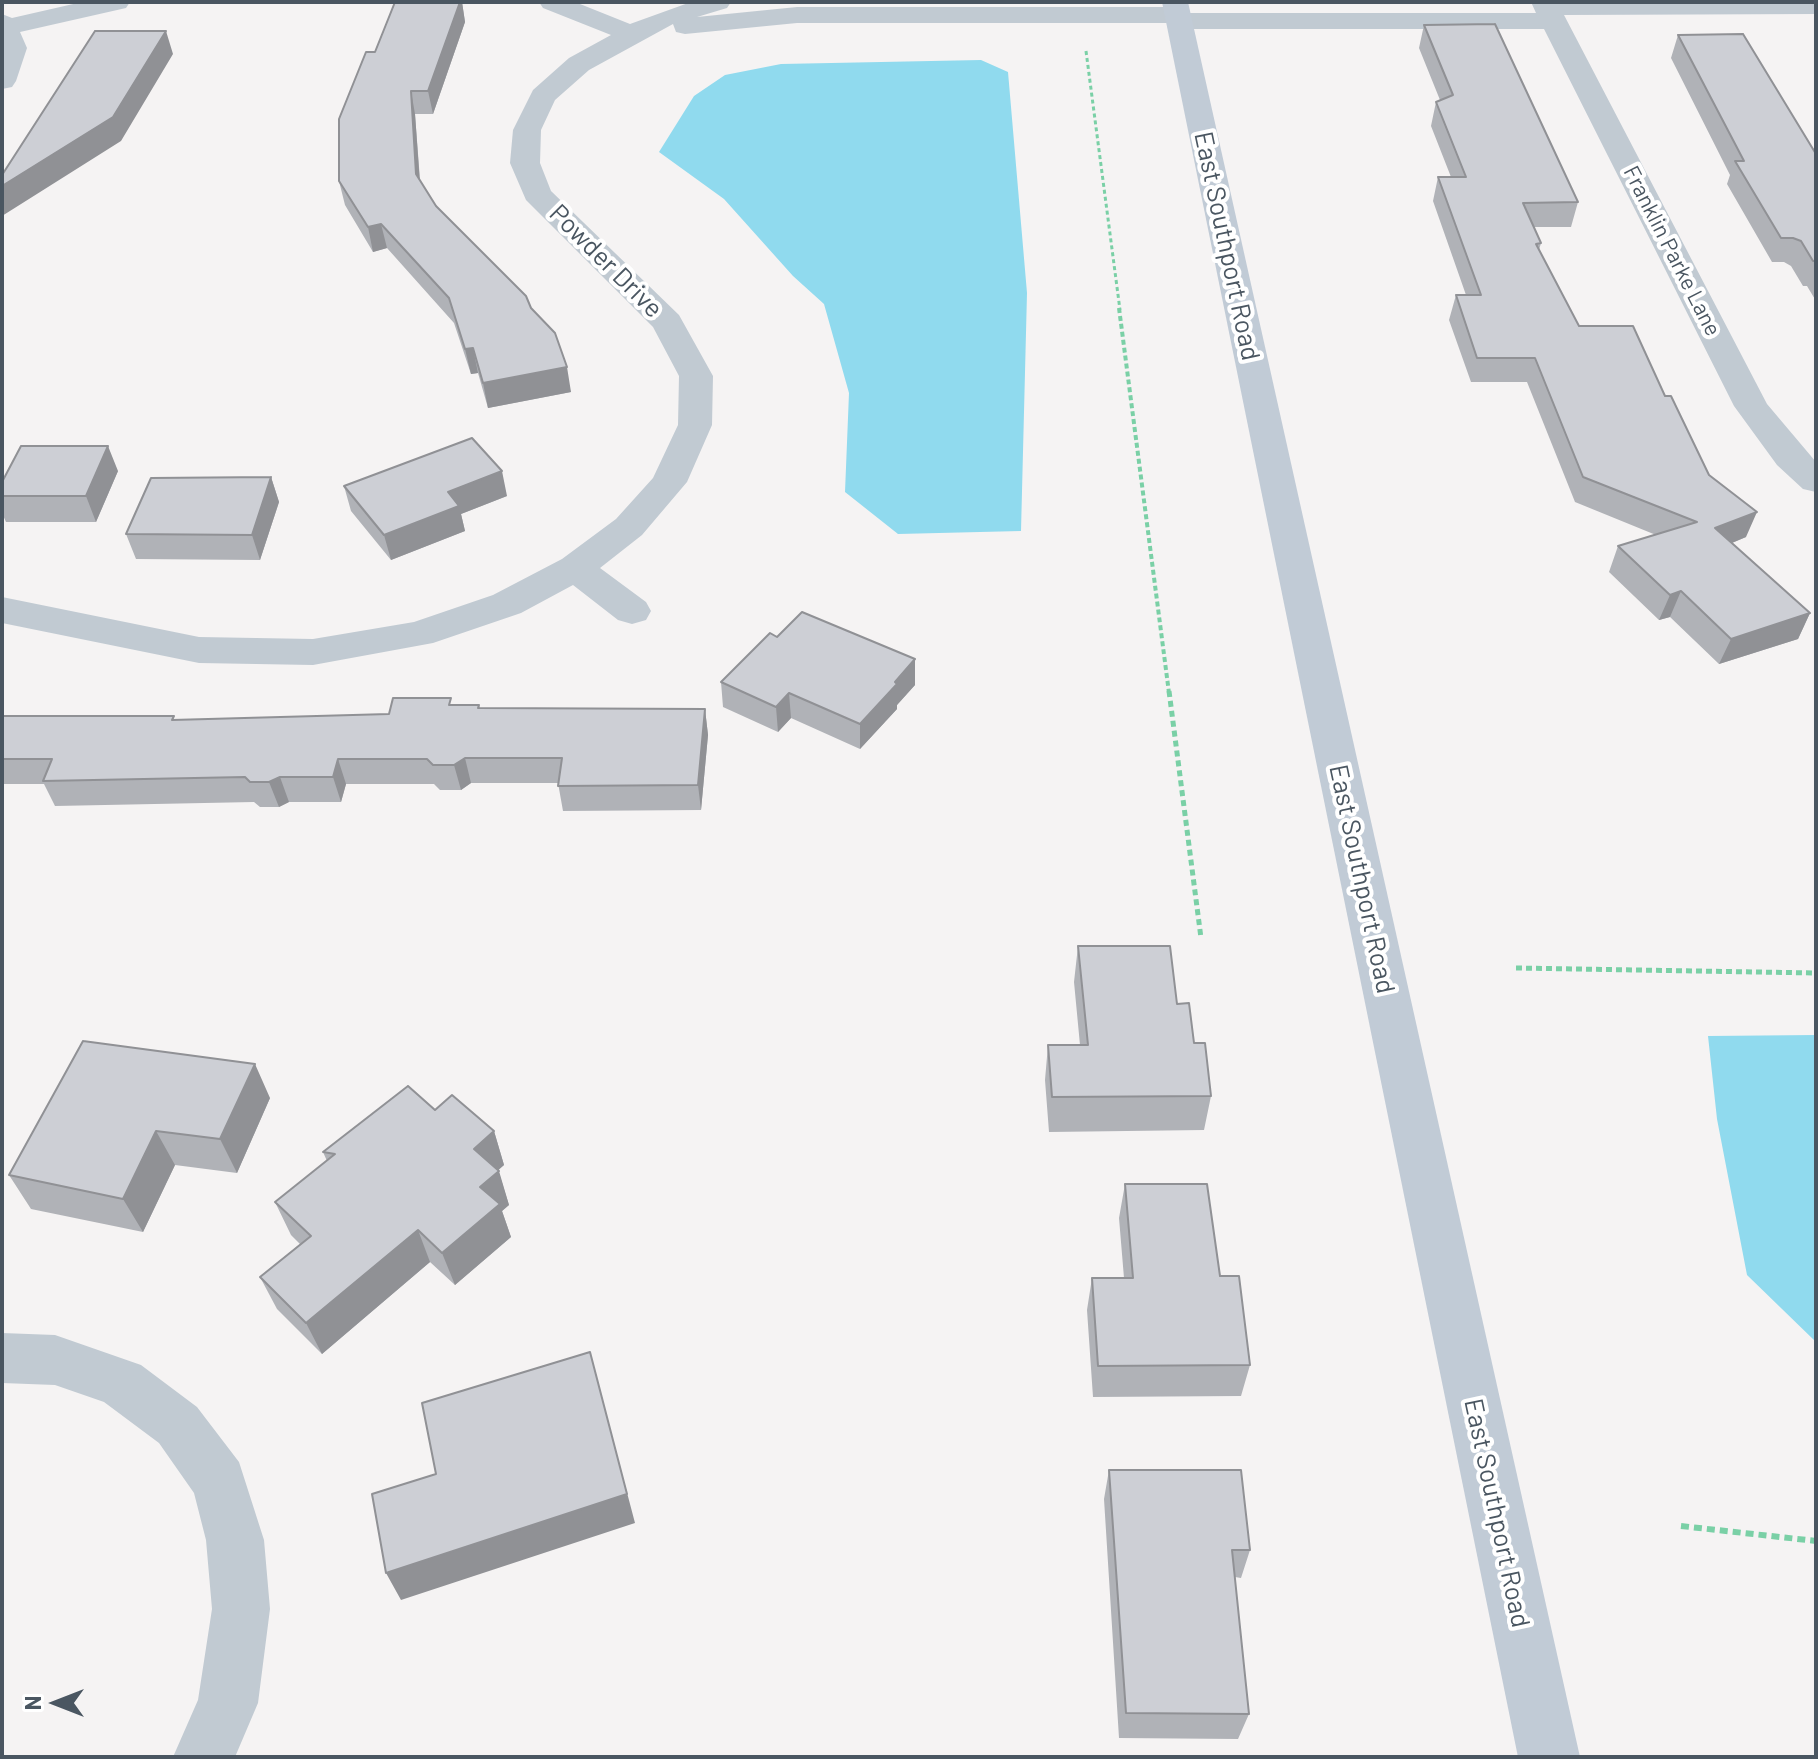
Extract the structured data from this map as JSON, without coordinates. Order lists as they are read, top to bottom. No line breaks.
{"streets":{"main road":["East Southport Road"],"street":["Franklin Parke Lane","Powder Drive"]},"crossings":[["East Southport Road","Powder Drive"],["Franklin Parke Lane","Powder Drive"]],"north":"left"}
